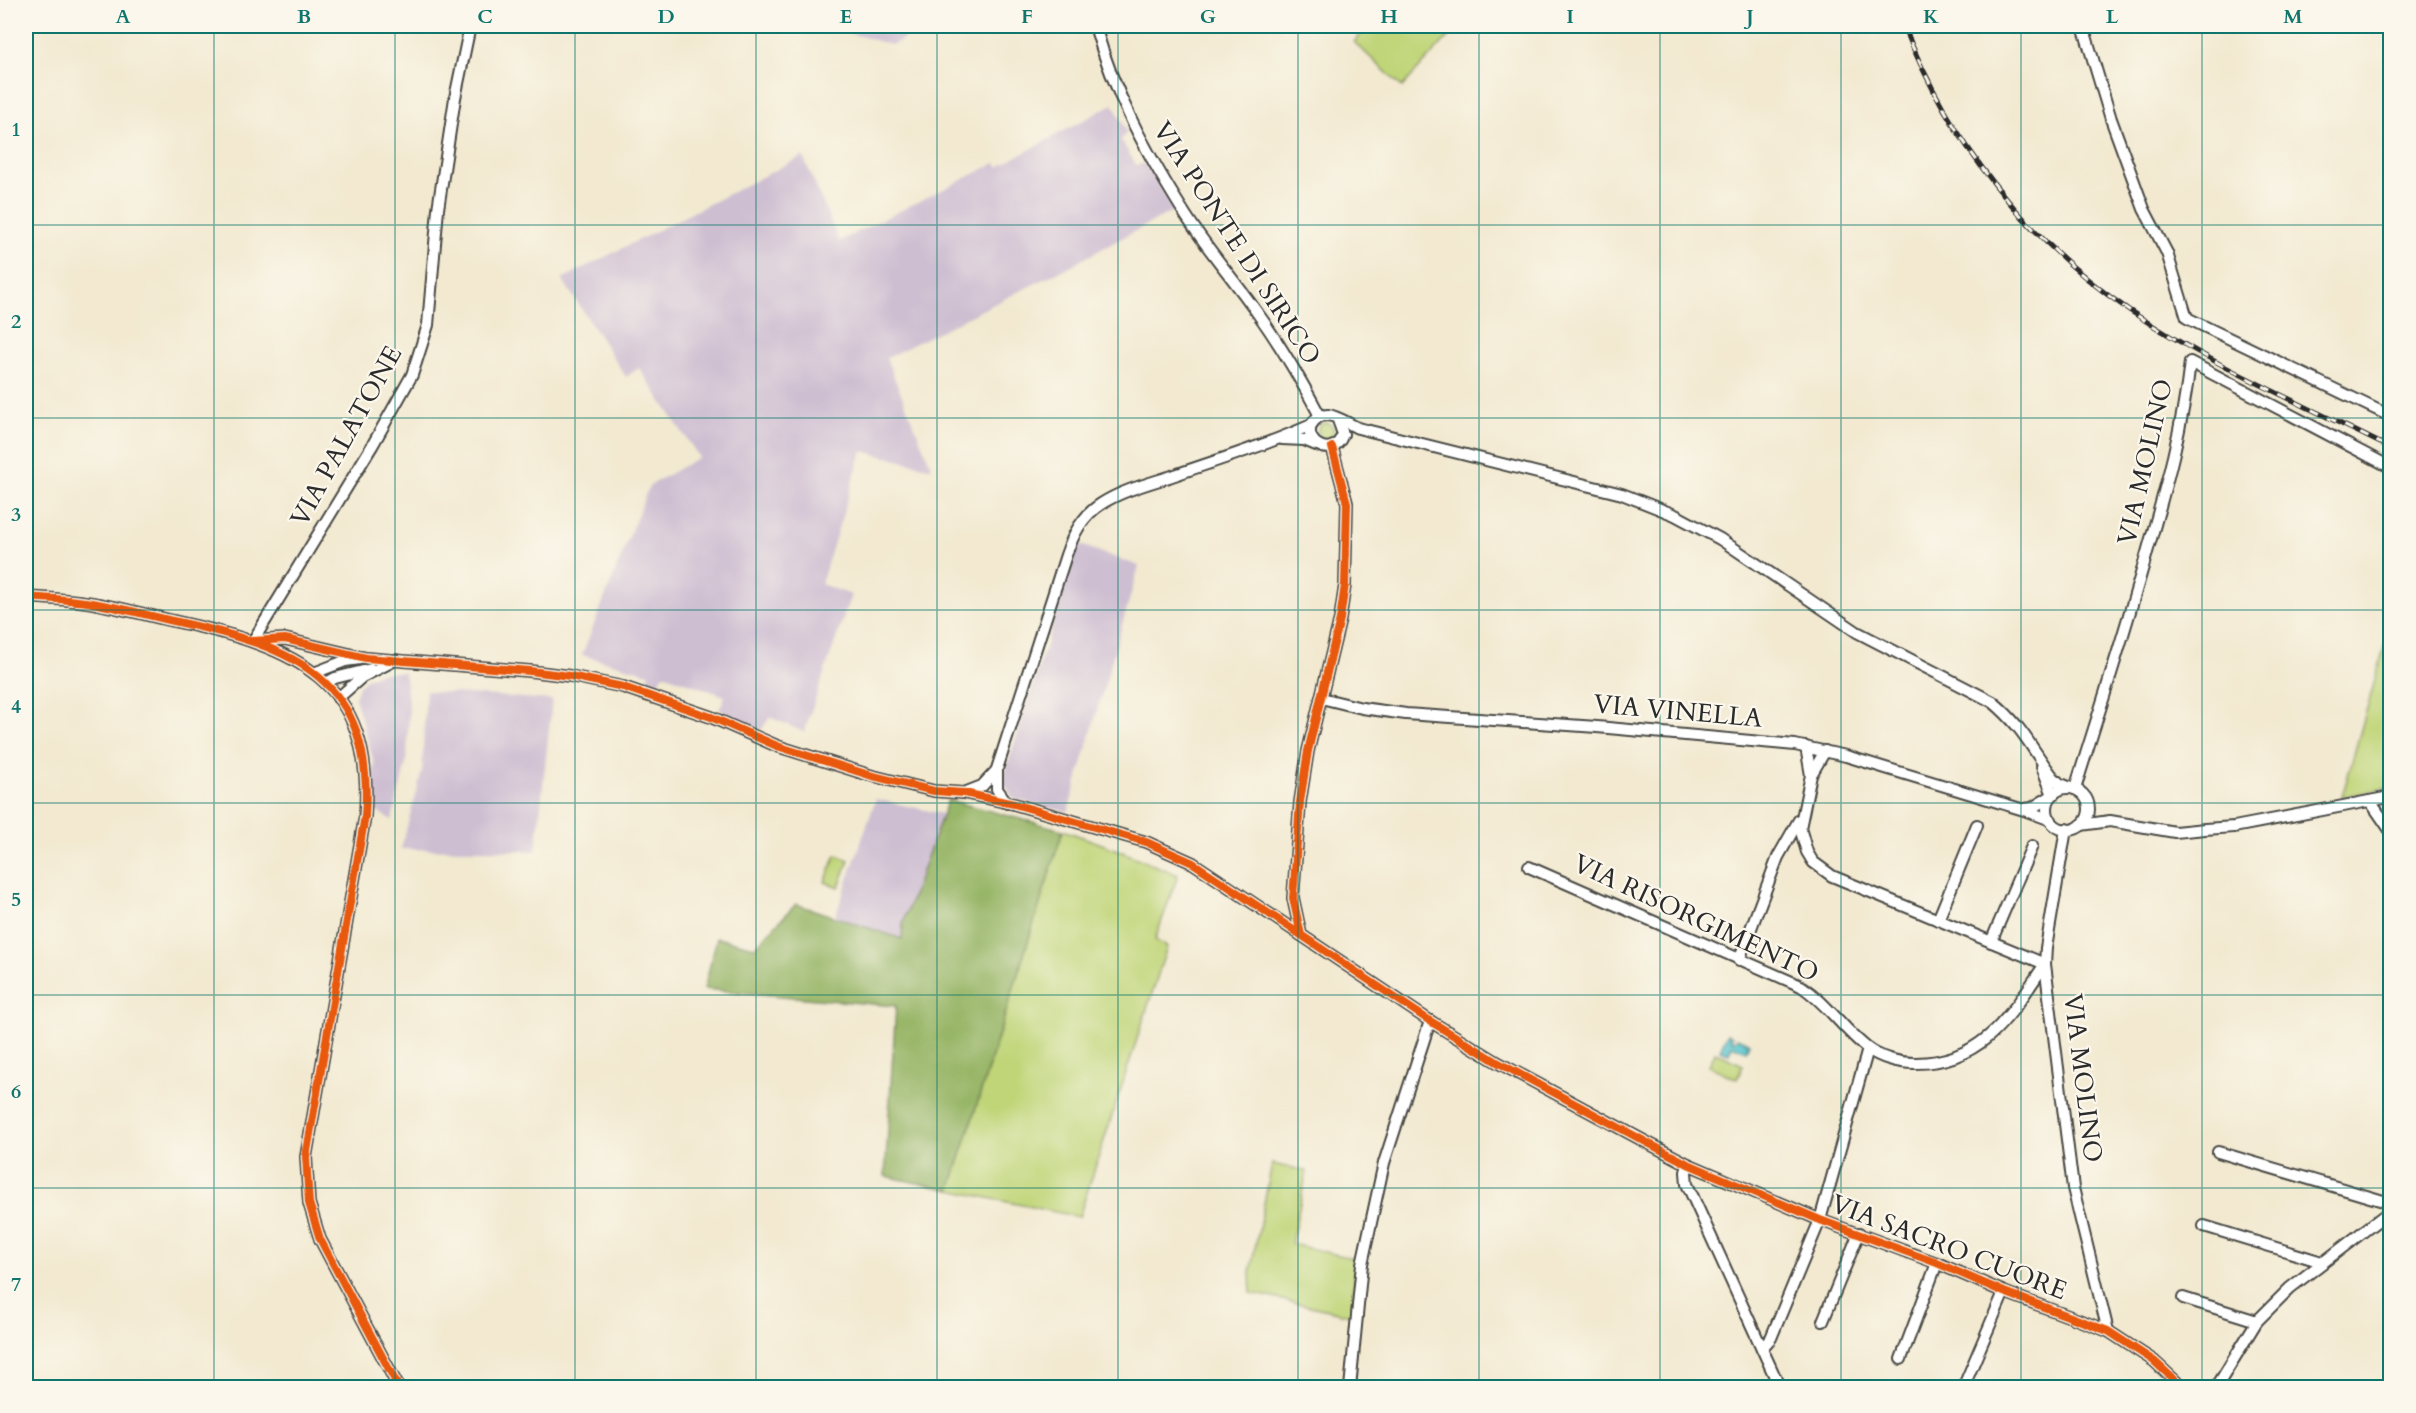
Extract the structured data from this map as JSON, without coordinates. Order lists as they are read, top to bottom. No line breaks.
{"streets":{"street":["VIA PONTE DI SIRICO","VIA PALATONE","VIA MOLINO","VIA VINELLA","VIA RISORGIMENTO","VIA SACRO CUORE"]},"crossings":[["VIA MOLINO","VIA VINELLA"],["VIA MOLINO","VIA RISORGIMENTO"],["VIA MOLINO","VIA SACRO CUORE"]],"grid":{"columns":["A","B","C","D","E","F","G","H","I","J","K","L","M"],"rows":["1","2","3","4","5","6","7"]}}
